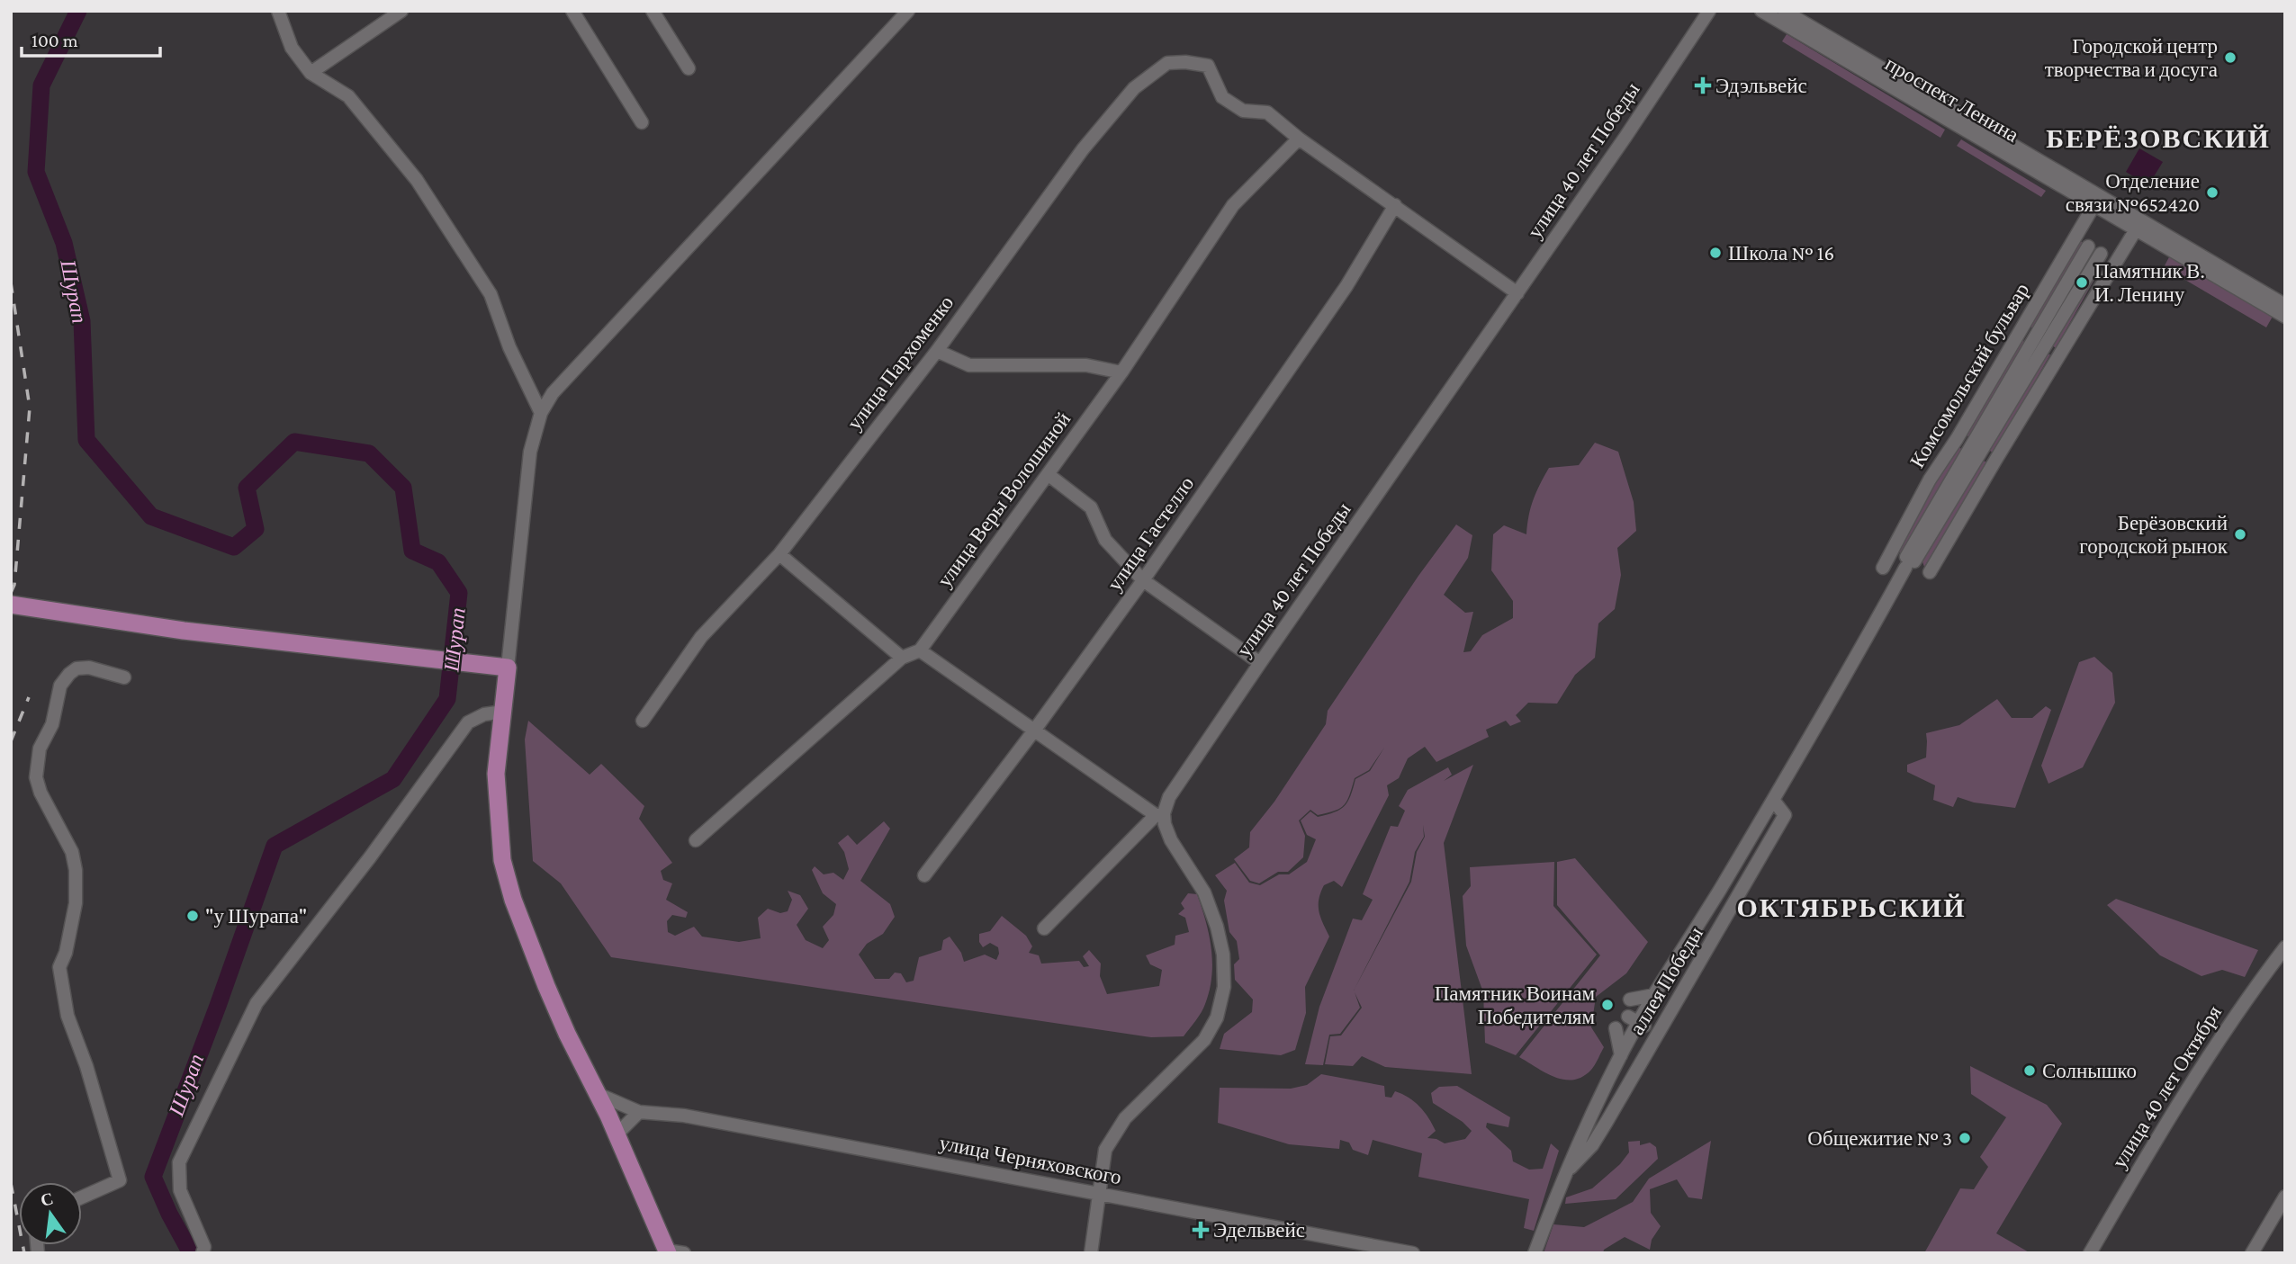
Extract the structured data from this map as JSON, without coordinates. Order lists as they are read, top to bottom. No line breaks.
{"streets":{"street":["проспект Ленина","улица 40 лет Победы","улица Пархоменко","Комсомольский бульвар","улица Веры Волошиной","улица Гастелло","аллея Победы","улица 40 лет Октября","улица Черняховского"]},"crossings":[["проспект Ленина","Комсомольский бульвар"],["улица Пархоменко","улица Веры Волошиной"]],"districts":["БЕРЁЗОВСКИЙ","ОКТЯБРЬСКИЙ"],"water":["Шурап"],"places":{"other":["Городской центр творчества и досуга","Отделение связи №652420","Школа № 16","Памятник В. И. Ленину","Берёзовский городской рынок","\"у Шурапа\"","Памятник Воинам Победителям","Солнышко","Общежитие № 3"],"health":["Эдэльвейс","Эдельвейс"]},"scale_bar":"100 m","north":"top"}
